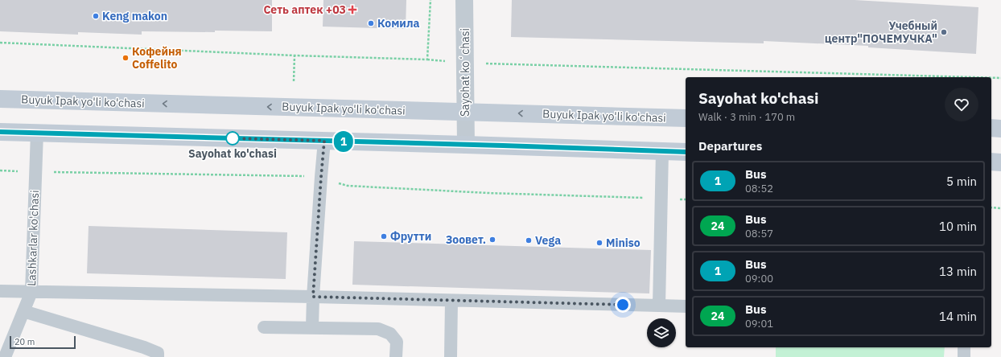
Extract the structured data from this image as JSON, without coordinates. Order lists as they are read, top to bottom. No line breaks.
{"streets":{"main road":["Buyuk Ipak yo'li ko'chasi"],"street":["Sayohat koʻchasi"],"lane":["Lashkarlar ko'chasi"]},"crossings":[["Sayohat koʻchasi","Buyuk Ipak yo'li ko'chasi"]],"places":{"health":["Сеть аптек +03"],"other":["Keng makon","Комила","Учебный центр\"ПОЧЕМУЧКА\"","Кофейня Coffelito","Sayohat ko'chasi","Фрутти","Зоовет.","Vega","Miniso"]},"lines":["bus line 1"],"scale_bar":"20 m","page":{"on_map":"1","heading":[["Sayohat ko'chasi","Walk · 3 min · 170 m"],"Departures"],"list":[{"mark":"1","name":"Bus","note":"08:52","value":"5 min"},{"mark":"24","name":"Bus","note":"08:57","value":"10 min"},{"mark":"1","name":"Bus","note":"09:00","value":"13 min"},{"mark":"24","name":"Bus","note":"09:01","value":"14 min"}],"scale":"20 m"}}
